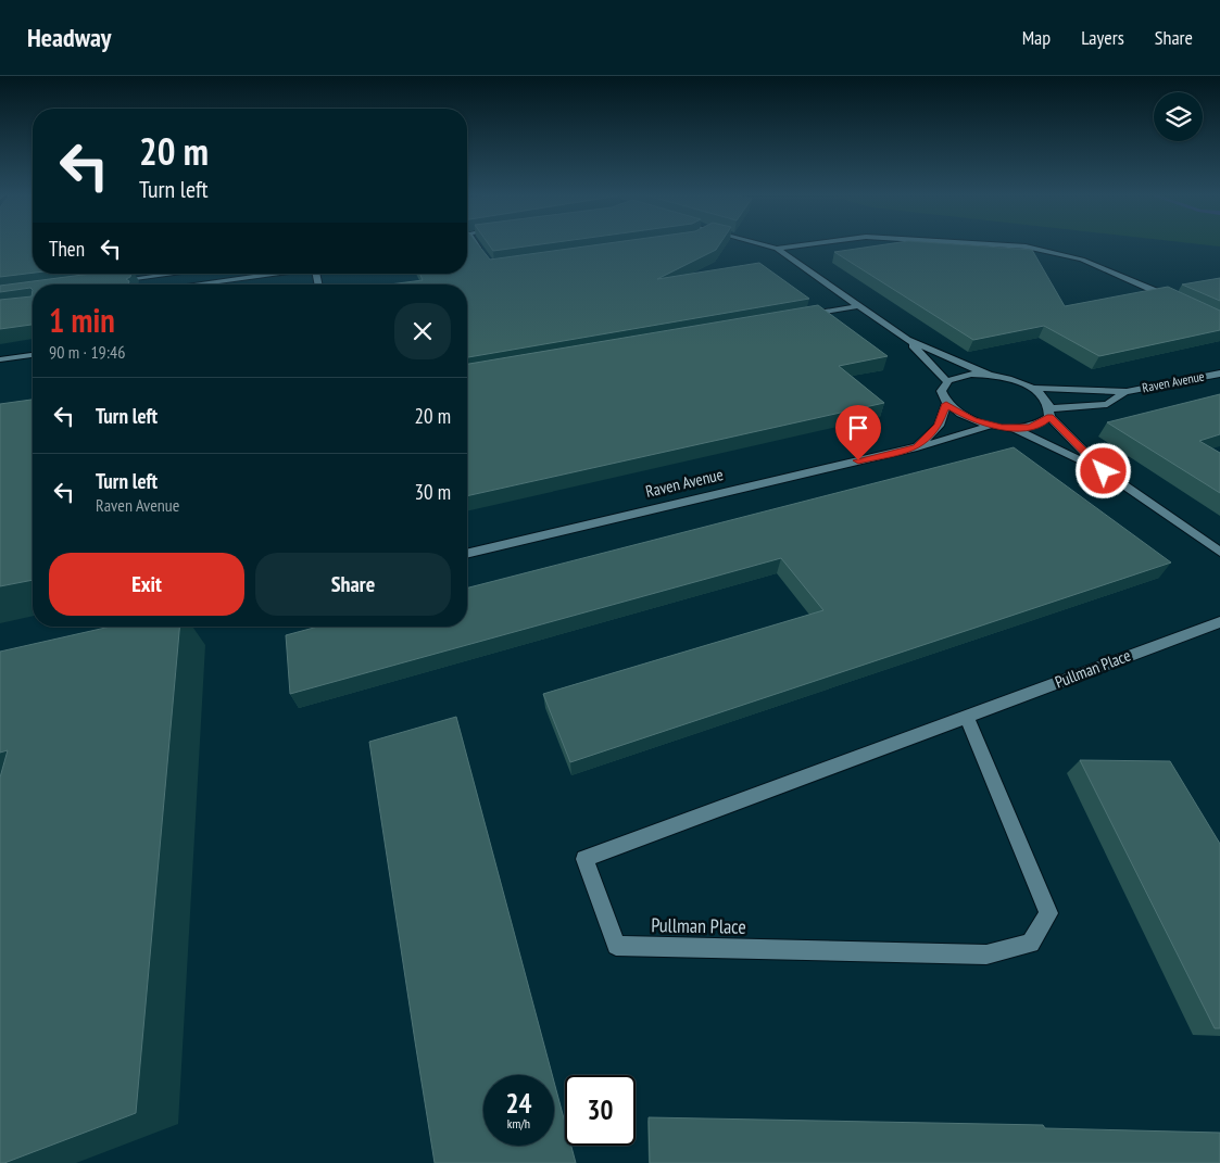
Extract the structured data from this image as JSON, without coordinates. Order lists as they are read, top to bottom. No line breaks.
{"streets":{"street":["Raven Avenue","Pullman Place"]},"page":{"header":"Headway","nav":["Map","Layers","Share"],"turn":["20 m","Turn left"],"then":"Then","heading":["1 min","90 m · 19:46"],"list":[{"name":"Turn left","value":"20 m"},{"name":"Turn left","note":"Raven Avenue","value":"30 m"}],"buttons":["Exit","Share"],"speed":"24 km/h","limit":"30"}}
